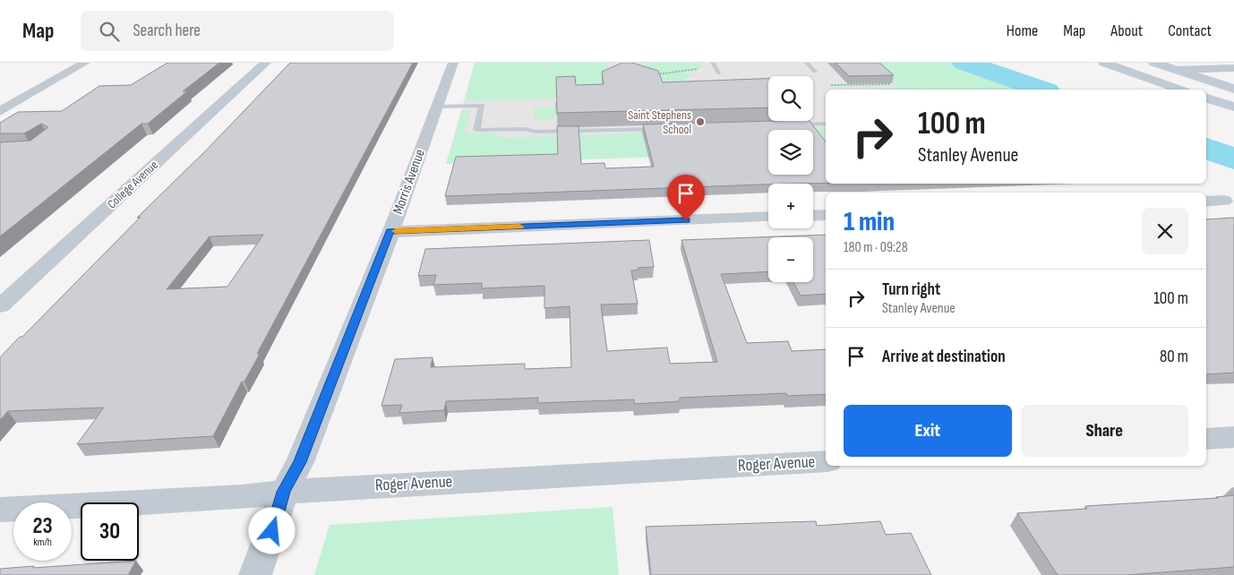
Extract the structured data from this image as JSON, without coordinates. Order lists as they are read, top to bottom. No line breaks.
{"streets":{"street":["Morris Avenue","College Avenue","Roger Avenue"]},"crossings":[["Morris Avenue","Roger Avenue"]],"places":["Saint Stephens School"],"page":{"header":"Map","search":"Search here","nav":["Home","Map","About","Contact"],"map_buttons":["+","−"],"turn":["100 m","Stanley Avenue"],"heading":["1 min","180 m · 09:28"],"list":[{"name":"Turn right","note":"Stanley Avenue","value":"100 m"},{"name":"Arrive at destination","value":"80 m"}],"buttons":["Exit","Share"],"speed":"23 km/h","limit":"30"}}
